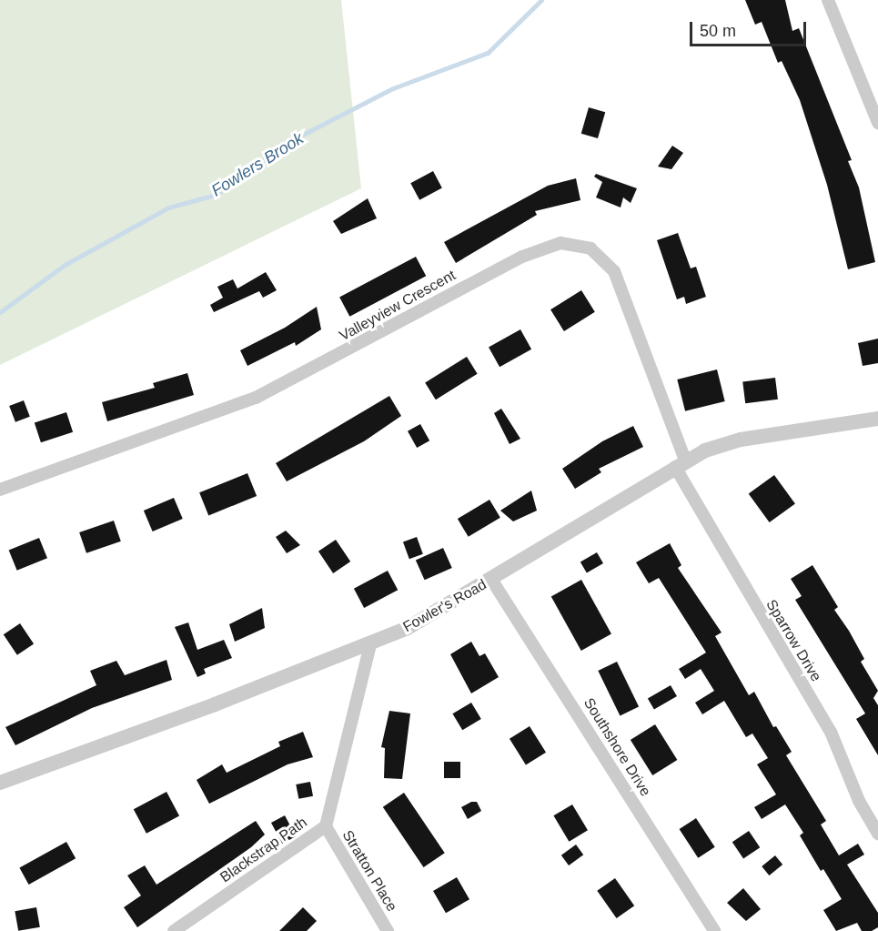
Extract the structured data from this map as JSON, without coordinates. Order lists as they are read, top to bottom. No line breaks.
{"streets":{"street":["Valleyview Crescent","Fowler's Road","Sparrow Drive","Southshore Drive","Blackstrap Path","Stratton Place"]},"crossings":[["Valleyview Crescent","Fowler's Road"],["Valleyview Crescent","Sparrow Drive"],["Fowler's Road","Sparrow Drive"],["Fowler's Road","Southshore Drive"],["Fowler's Road","Blackstrap Path"],["Blackstrap Path","Stratton Place"]],"water":["Fowlers Brook"],"scale_bar":"50 m"}
